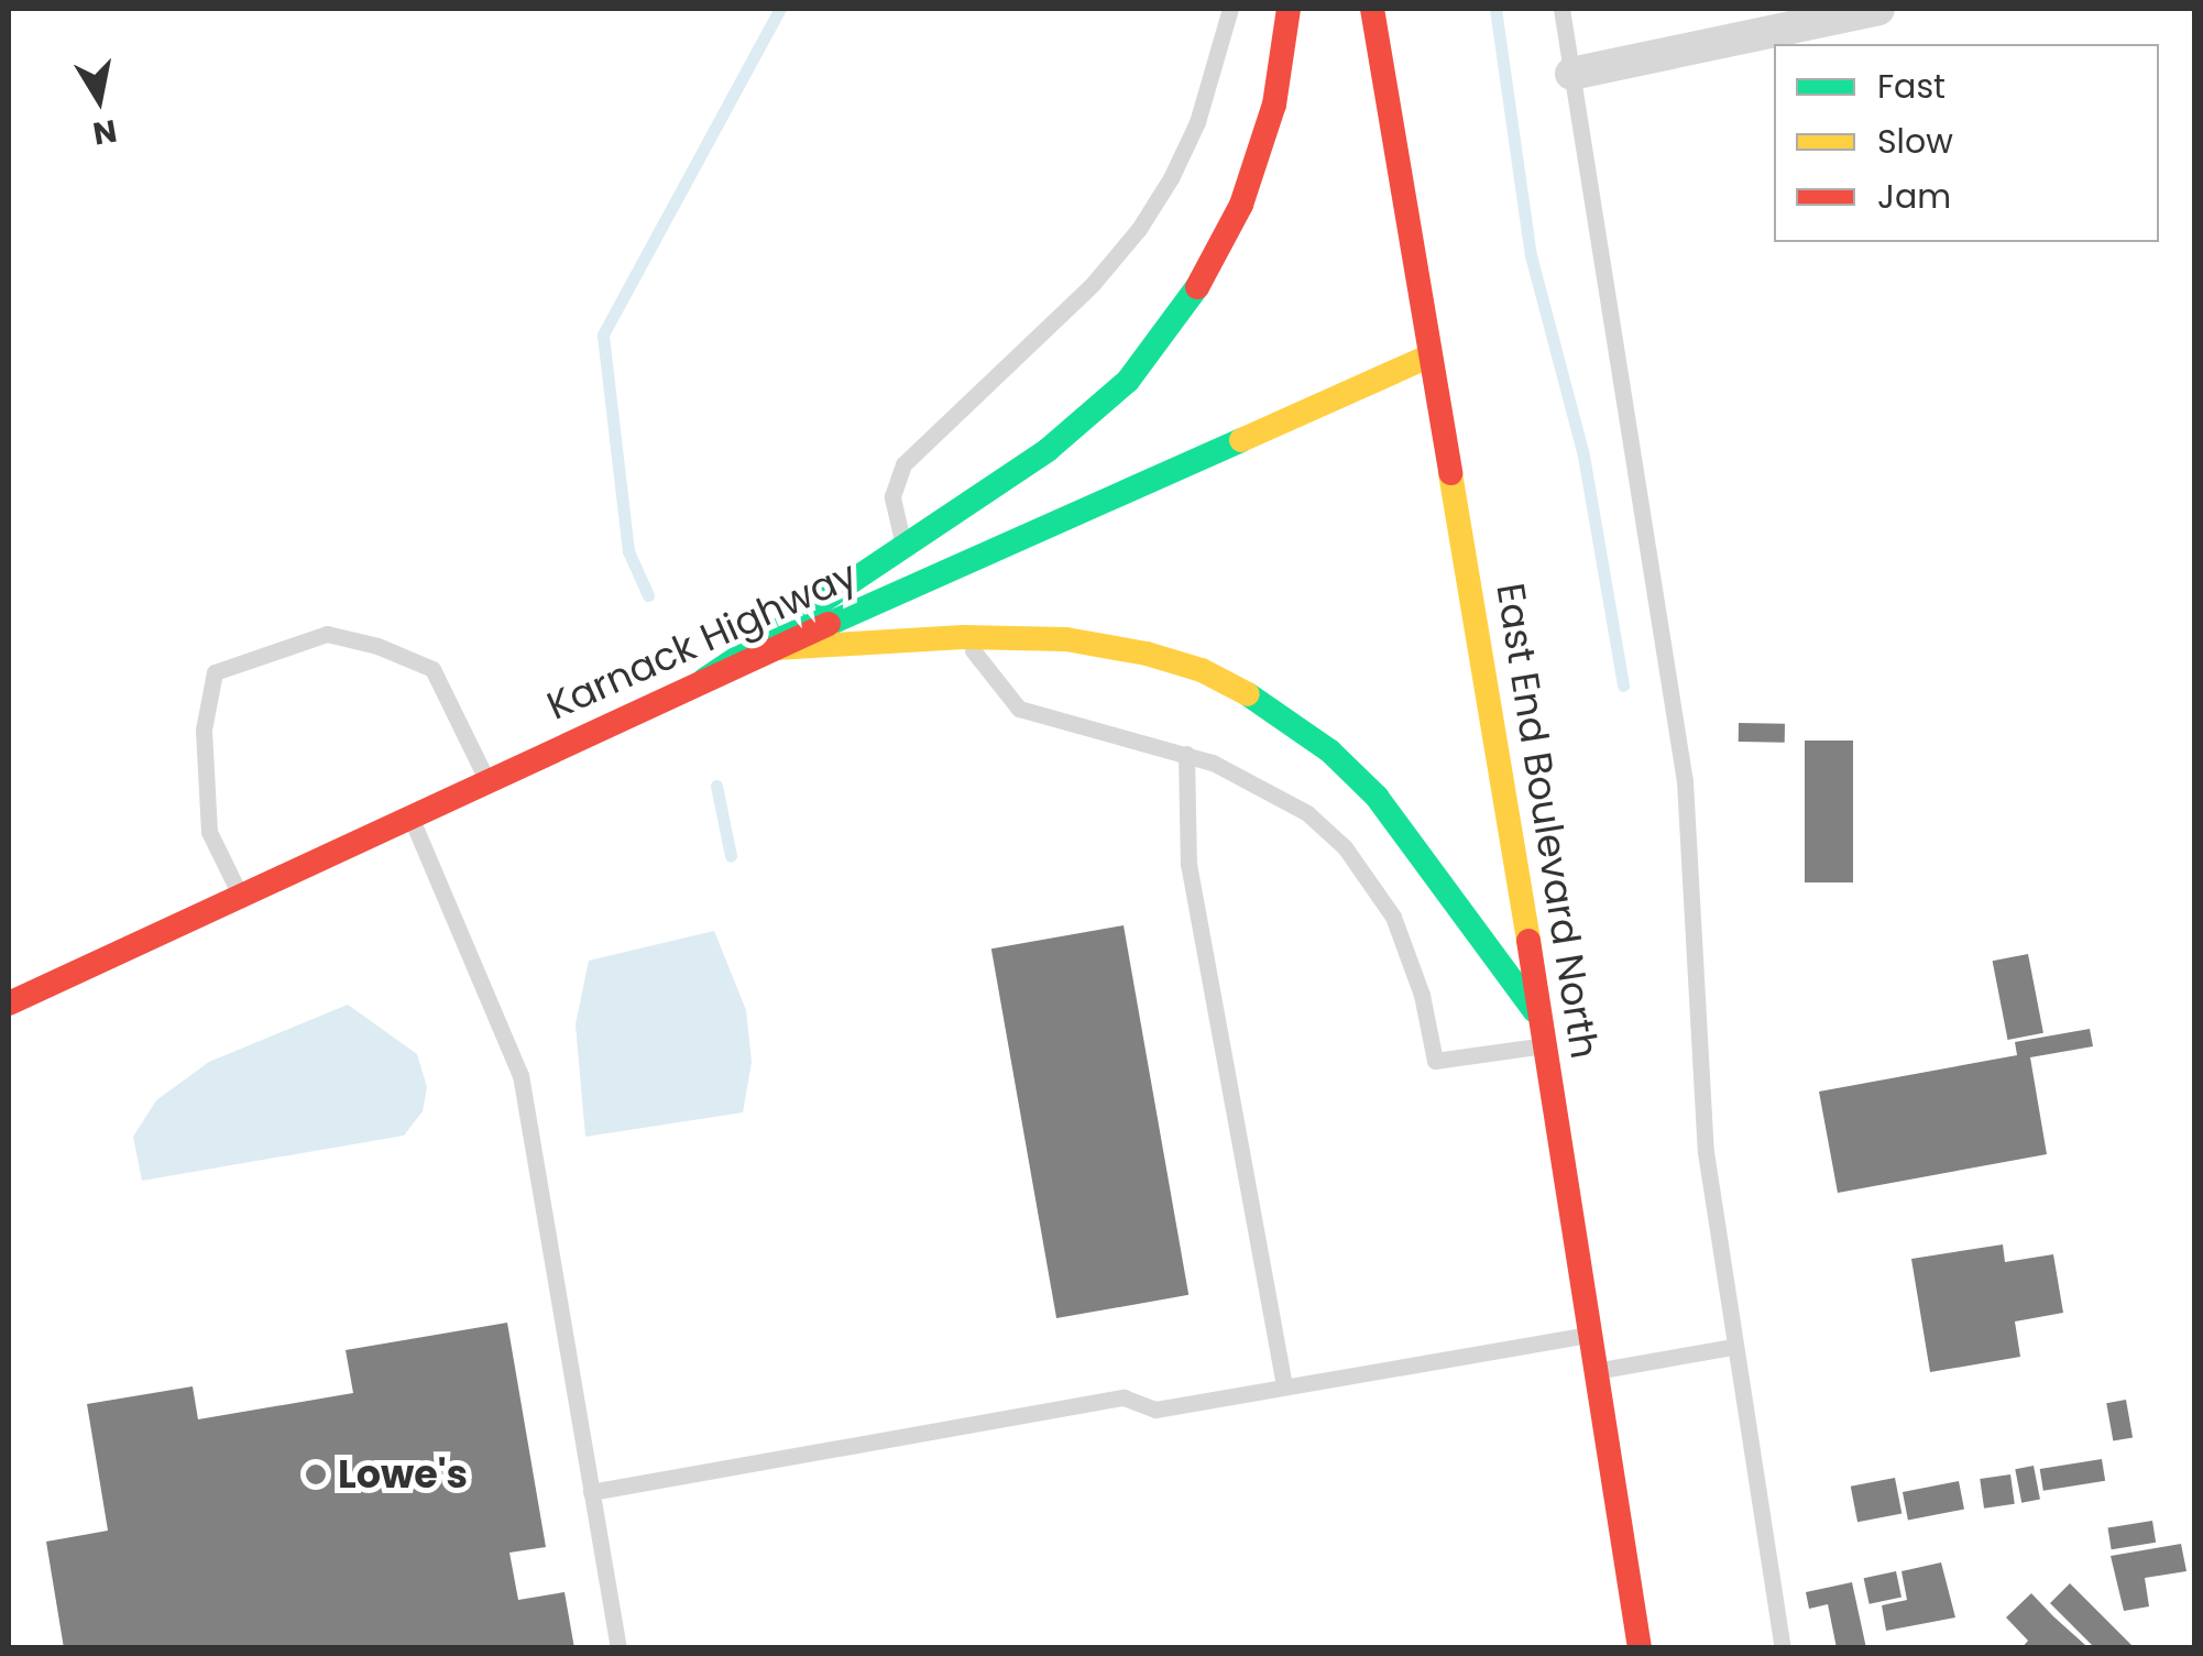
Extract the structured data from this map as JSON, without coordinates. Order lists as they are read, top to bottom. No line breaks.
{"streets":{"main road":["Karnack Highway","East End Boulevard North"]},"crossings":[["Karnack Highway","East End Boulevard North"]],"places":["Lowe's"],"legend":["Fast","Slow","Jam"],"north":"bottom"}
